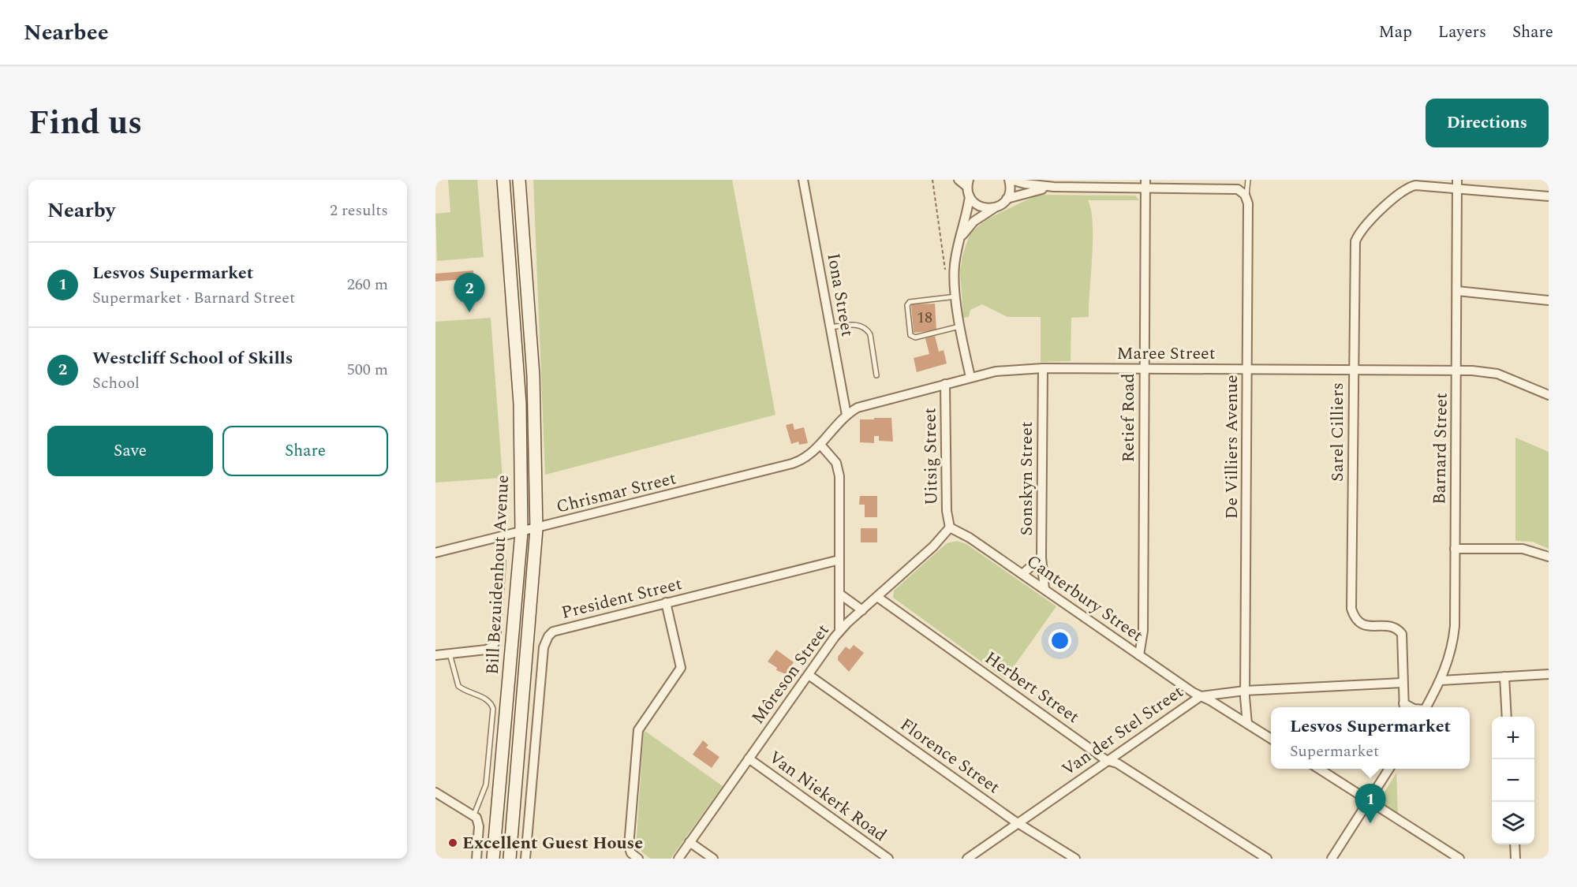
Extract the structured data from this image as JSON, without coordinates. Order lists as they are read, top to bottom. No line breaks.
{"streets":{"main road":["Bill Bezuidenhout Avenue"],"street":["Iona Street","Maree Street","Retief Road","Sarel Cilliers","De Villiers Avenue","Barnard Street","Uitsig Street","Sonskyn Street","Chrismar Street","President Street","Canterbury Street","Môreson Street","Herbert Street","Van der Stel Street","Florence Street","Van Niekerk Road"]},"crossings":[["Iona Street","Maree Street"],["Maree Street","Retief Road"],["Maree Street","Sarel Cilliers"],["Maree Street","De Villiers Avenue"],["Maree Street","Barnard Street"],["Maree Street","Uitsig Street"],["Maree Street","Sonskyn Street"],["Maree Street","Chrismar Street"],["Retief Road","Canterbury Street"],["Sarel Cilliers","Barnard Street"],["Sarel Cilliers","Van der Stel Street"],["De Villiers Avenue","Canterbury Street"],["De Villiers Avenue","Van der Stel Street"],["Uitsig Street","Canterbury Street"],["Uitsig Street","Môreson Street"],["Sonskyn Street","Canterbury Street"],["Chrismar Street","Bill Bezuidenhout Avenue"],["Canterbury Street","Môreson Street"],["Canterbury Street","Van der Stel Street"],["Môreson Street","Herbert Street"],["Môreson Street","Florence Street"],["Môreson Street","Van Niekerk Road"],["Herbert Street","Van der Stel Street"],["Van der Stel Street","Florence Street"]],"places":["Excellent Guest House"],"house_numbers":["18"],"page":{"header":"Nearbee","nav":["Map","Layers","Share"],"title":"Find us","buttons":["Directions",["Save","Share"]],"heading":["Nearby","2 results"],"list":[{"mark":"1","name":"Lesvos Supermarket","note":"Supermarket · Barnard Street","value":"260 m"},{"mark":"2","name":"Westcliff School of Skills","note":"School","value":"500 m"}],"pins":["2","1"],"popup":["Lesvos Supermarket","Supermarket"],"map_buttons":["+","−"]}}
